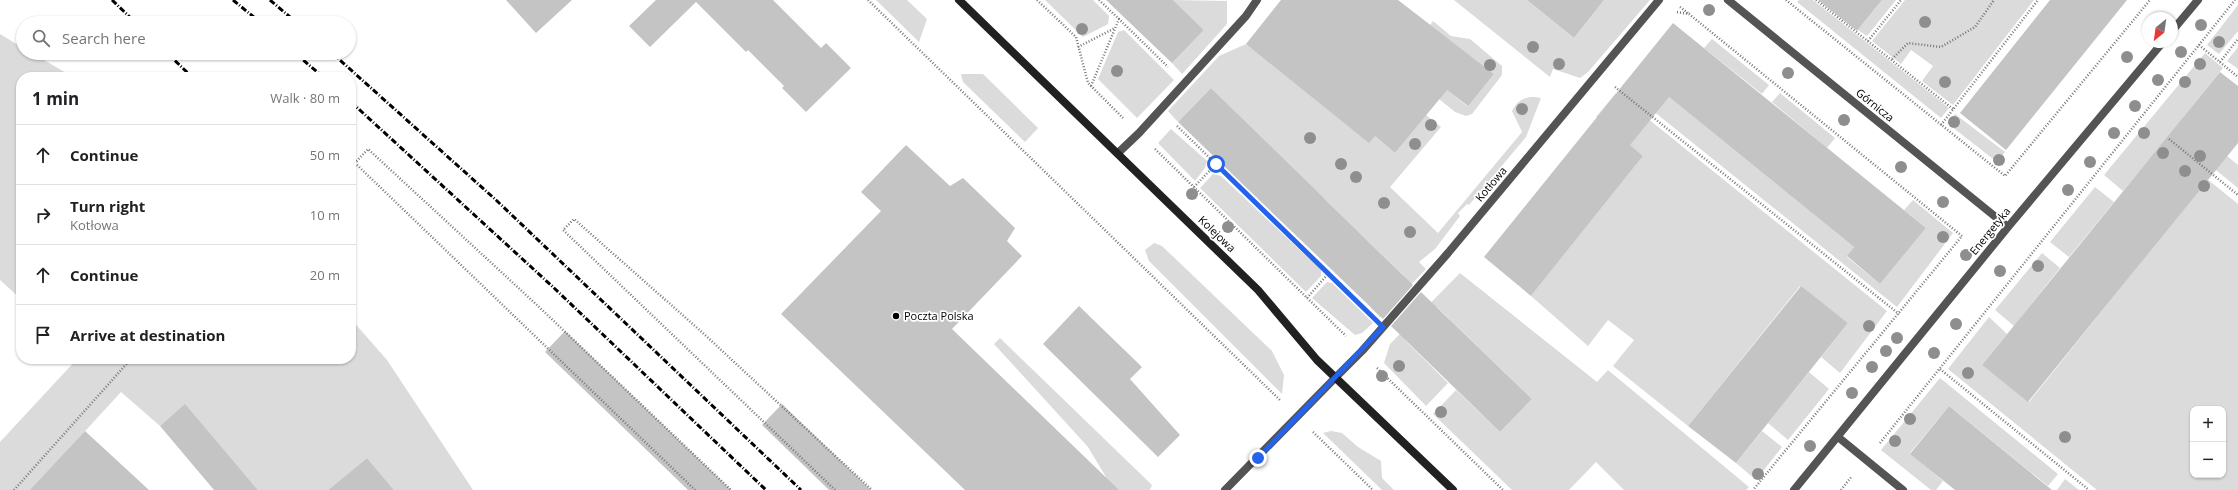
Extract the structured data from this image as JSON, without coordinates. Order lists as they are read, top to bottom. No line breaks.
{"streets":{"street":["Górnicza","Kotłowa","Energetyka","Kolejowa"]},"crossings":[["Górnicza","Energetyka"],["Kotłowa","Kolejowa"]],"places":["Poczta Polska"],"north":"bottom left","page":{"search":"Search here","heading":["1 min","Walk · 80 m"],"list":[["Continue","50 m"],["Turn right","Kotłowa","10 m"],["Continue","20 m"],"Arrive at destination"],"map_buttons":["+","−"]}}
